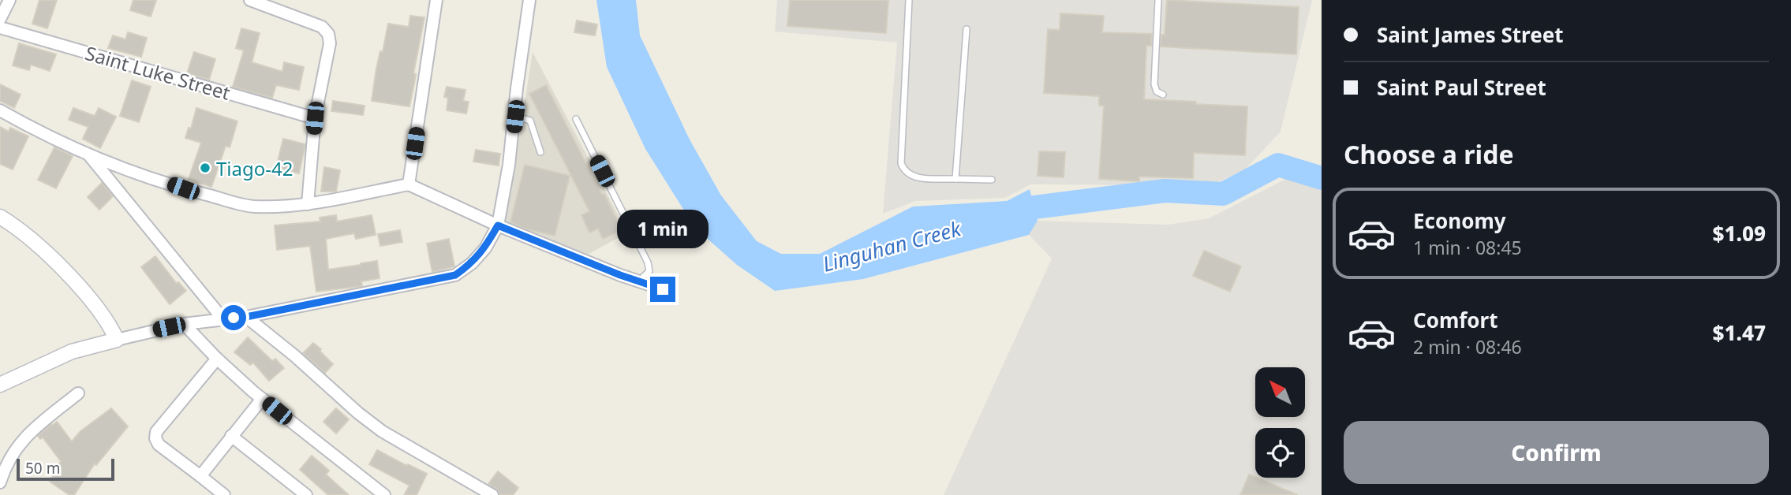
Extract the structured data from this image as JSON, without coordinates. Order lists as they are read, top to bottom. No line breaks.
{"streets":{"street":["Saint Luke Street"]},"water":["Linguhan Creek"],"places":["Tiago-42"],"scale_bar":"50 m","north":"top left","page":{"banner":["Saint James Street","Saint Paul Street"],"heading":"Choose a ride","list":[{"name":"Economy","note":"1 min · 08:45","value":"$1.09"},{"name":"Comfort","note":"2 min · 08:46","value":"$1.47"}],"bubble":"1 min","buttons":"Confirm","scale":"50 m"}}
